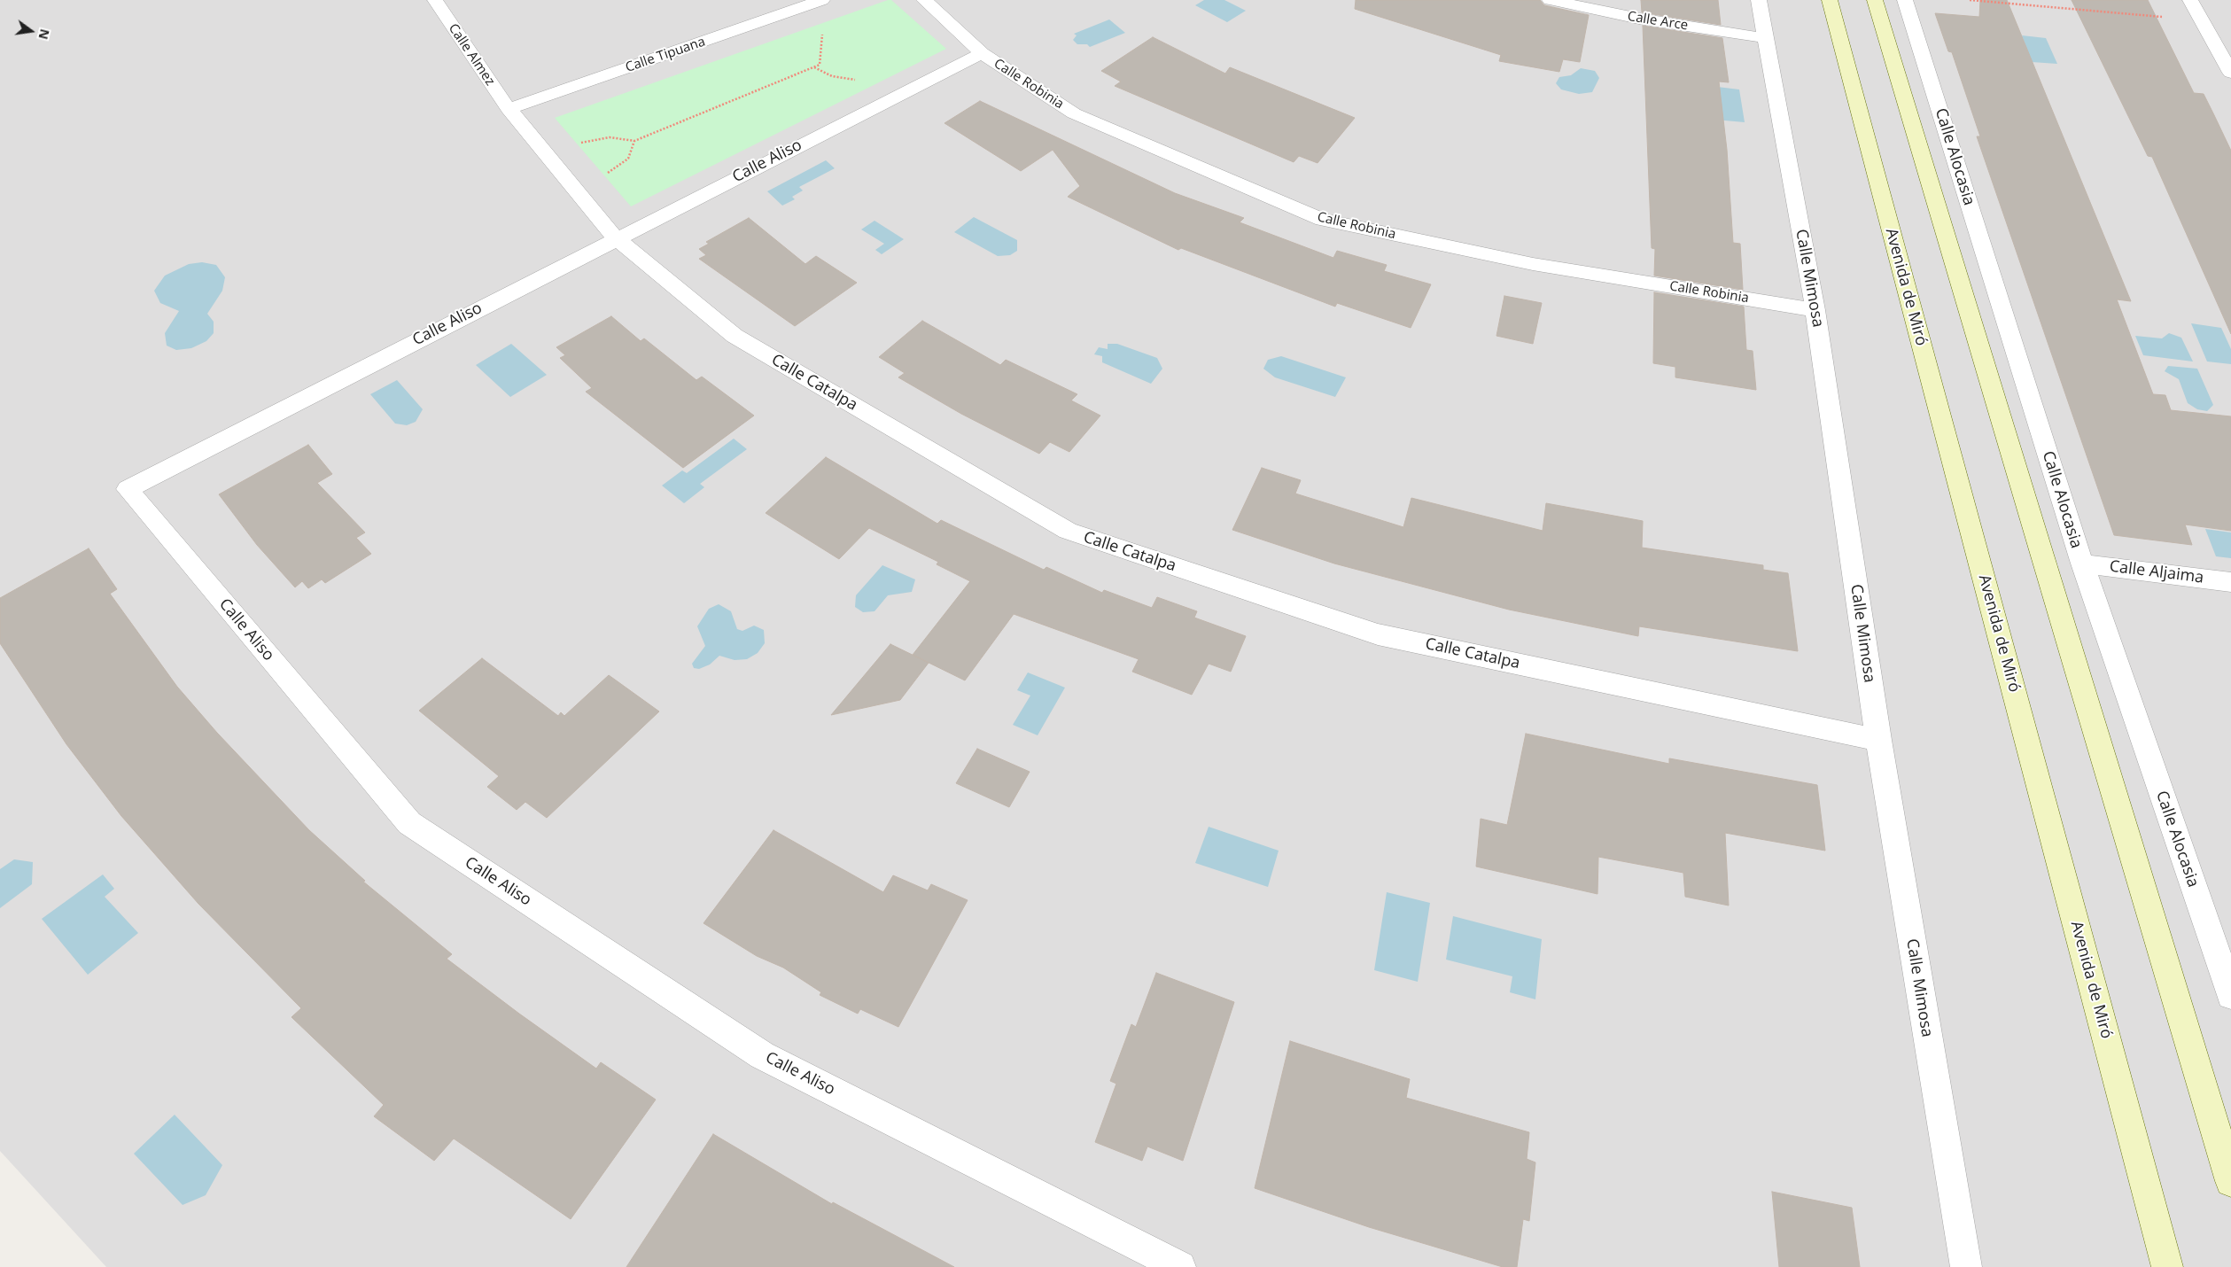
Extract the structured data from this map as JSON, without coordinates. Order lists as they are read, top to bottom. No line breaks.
{"streets":{"main road":["Avenida de Miró"],"street":["Calle Arce","Calle Almez","Calle Tipuana","Calle Robinia","Calle Alocasia","Calle Aliso","Calle Mimosa","Calle Catalpa","Calle Aljaima"]},"crossings":[["Calle Arce","Calle Mimosa"],["Calle Almez","Calle Tipuana"],["Calle Almez","Calle Catalpa"],["Calle Tipuana","Calle Catalpa"],["Calle Robinia","Calle Aliso"],["Calle Robinia","Calle Mimosa"],["Calle Alocasia","Calle Aljaima"],["Calle Aliso","Calle Catalpa"],["Calle Mimosa","Calle Catalpa"]],"north":"right"}
